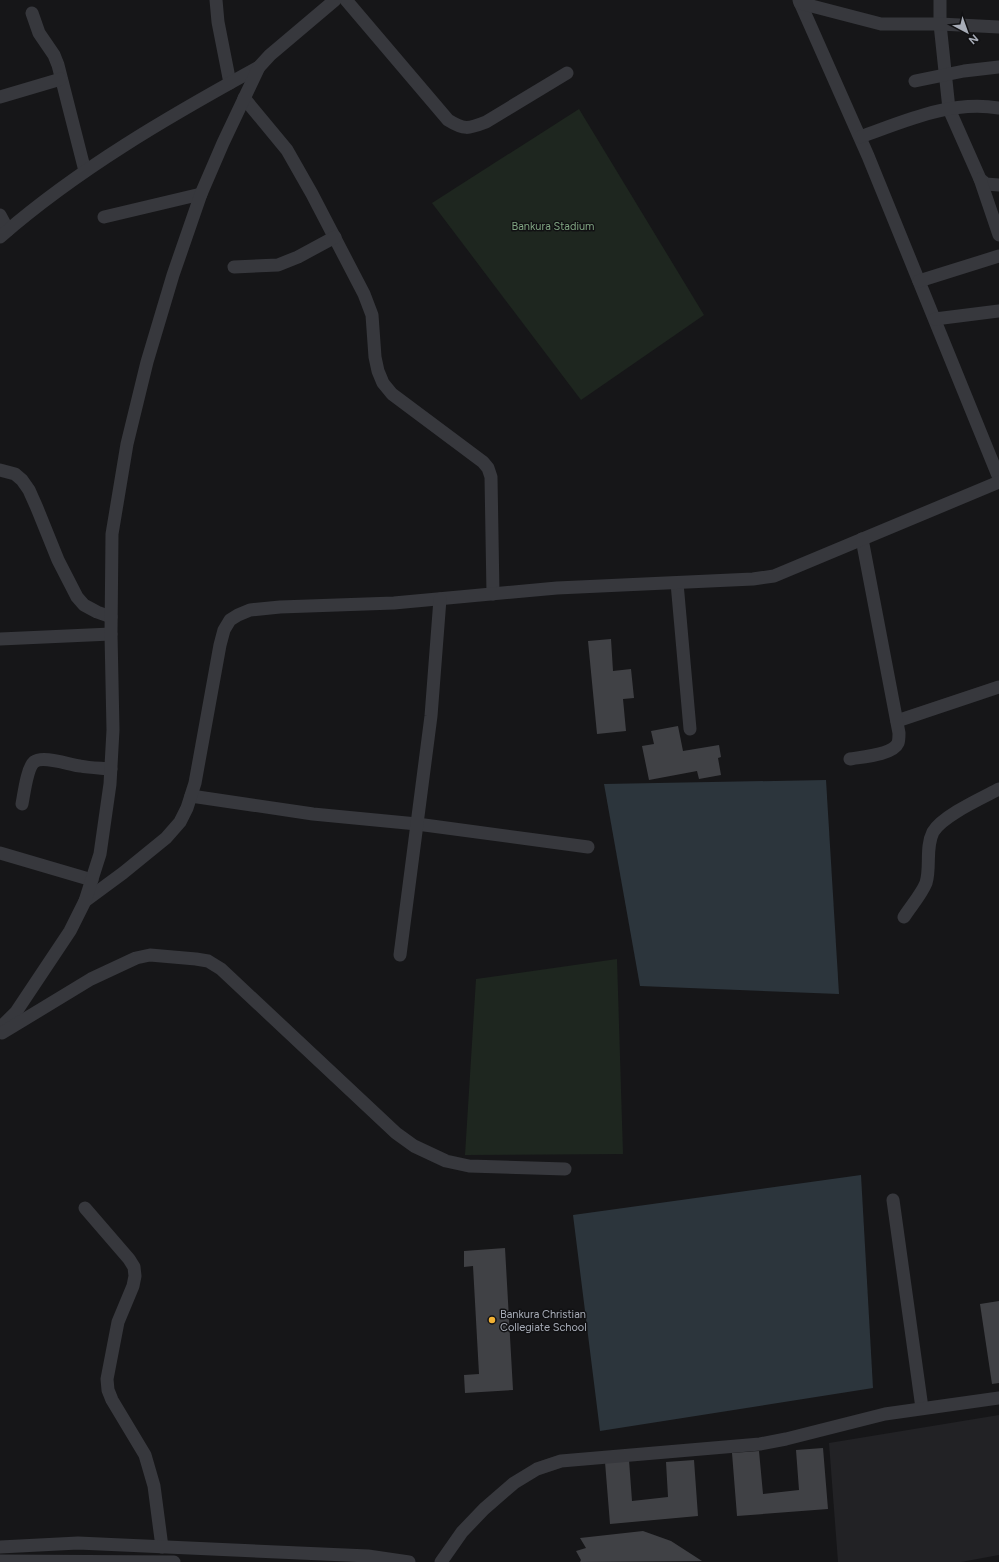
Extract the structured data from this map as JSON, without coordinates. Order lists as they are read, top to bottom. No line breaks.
{"parks":["Bankura Stadium"],"places":["Bankura Christian Collegiate School"],"north":"bottom right"}
